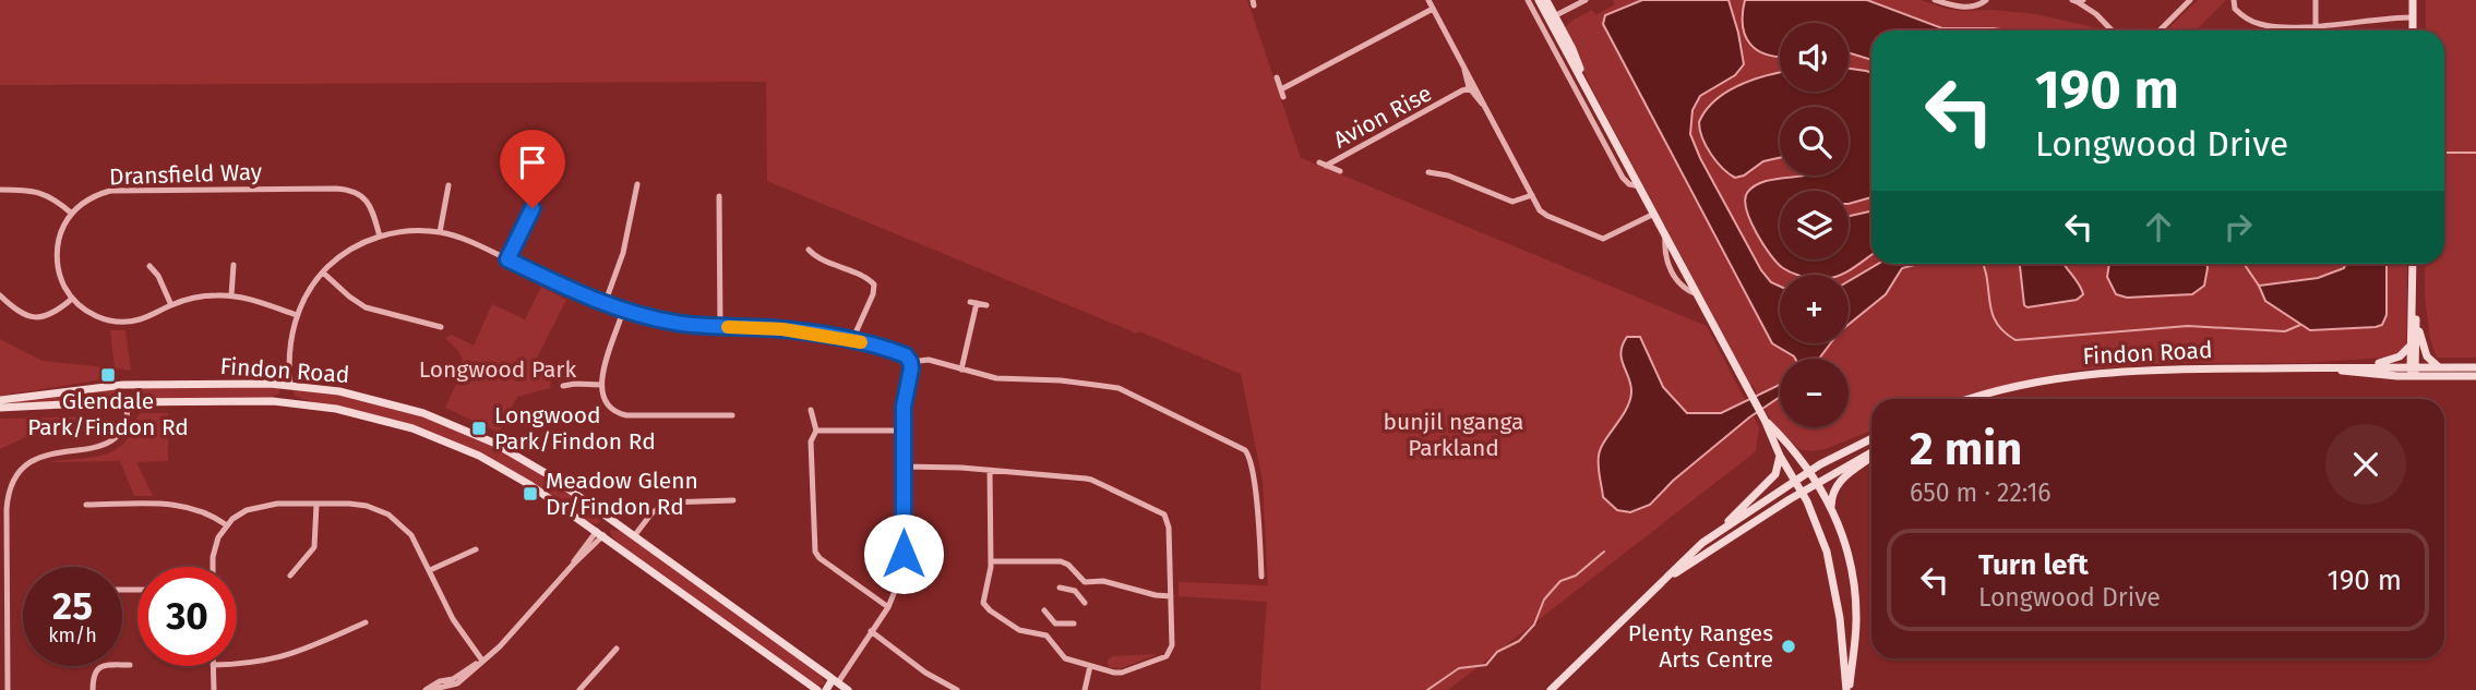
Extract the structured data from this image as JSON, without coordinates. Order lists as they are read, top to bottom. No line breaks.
{"streets":{"street":["Avion Rise","Dransfield Way","Findon Road"]},"parks":["Longwood Park","bunjil nganga Parkland"],"places":{"transit":["Glendale Park/Findon Rd","Longwood Park/Findon Rd","Meadow Glenn Dr/Findon Rd"],"other":["Plenty Ranges Arts Centre"]},"page":{"map_buttons":["+","−"],"turn":["190 m","Longwood Drive"],"heading":["2 min","650 m · 22:16"],"list":[{"name":"Turn left","note":"Longwood Drive","value":"190 m"}],"speed":"25 km/h","limit":"30"}}
